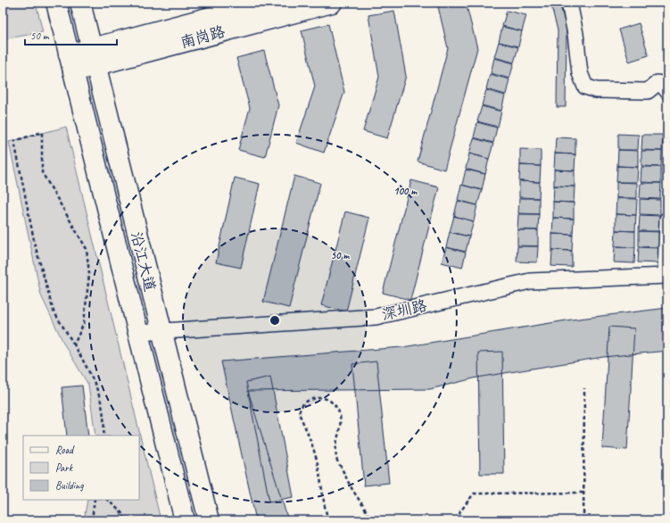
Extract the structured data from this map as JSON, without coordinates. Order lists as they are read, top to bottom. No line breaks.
{"streets":{"main road":["南岗路","沿江大道"],"street":["深圳路"]},"crossings":[["南岗路","沿江大道"],["沿江大道","深圳路"]],"legend":["Road","Park","Building"],"scale_bar":"50 m","rings":["100 m","50 m"]}
